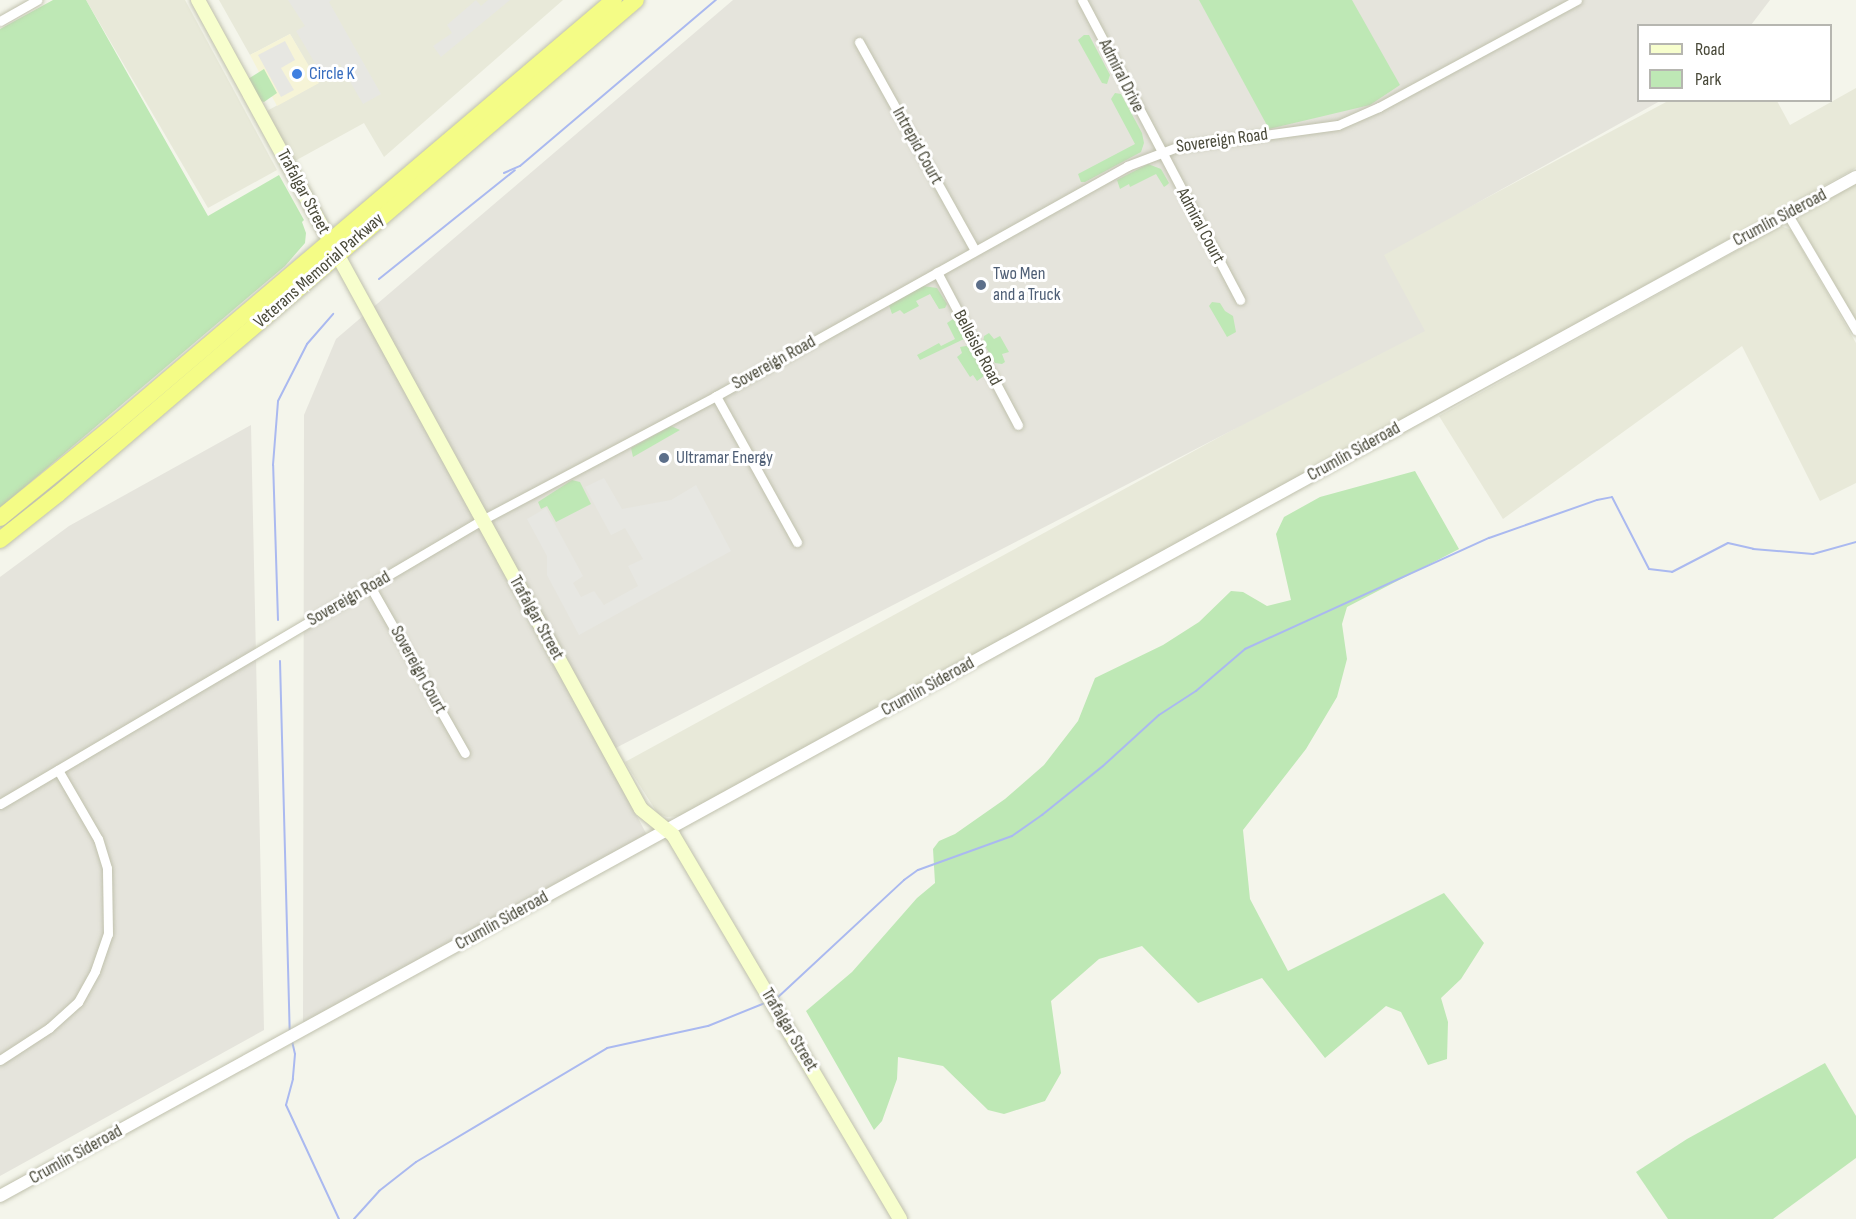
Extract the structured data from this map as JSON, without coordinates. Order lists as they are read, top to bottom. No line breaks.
{"streets":{"highway":["Veterans Memorial Parkway"],"main road":["Trafalgar Street"],"street":["Admiral Drive","Sovereign Road","Intrepid Court","Crumlin Sideroad","Admiral Court","Belleisle Road","Sovereign Court"]},"crossings":[["Admiral Drive","Sovereign Road"],["Admiral Drive","Admiral Court"],["Sovereign Road","Intrepid Court"],["Sovereign Road","Trafalgar Street"],["Sovereign Road","Admiral Court"],["Sovereign Road","Belleisle Road"],["Sovereign Road","Sovereign Court"],["Trafalgar Street","Crumlin Sideroad"],["Trafalgar Street","Veterans Memorial Parkway"]],"places":["Circle K","Two Men and a Truck","Ultramar Energy"],"legend":["Road","Park"]}
